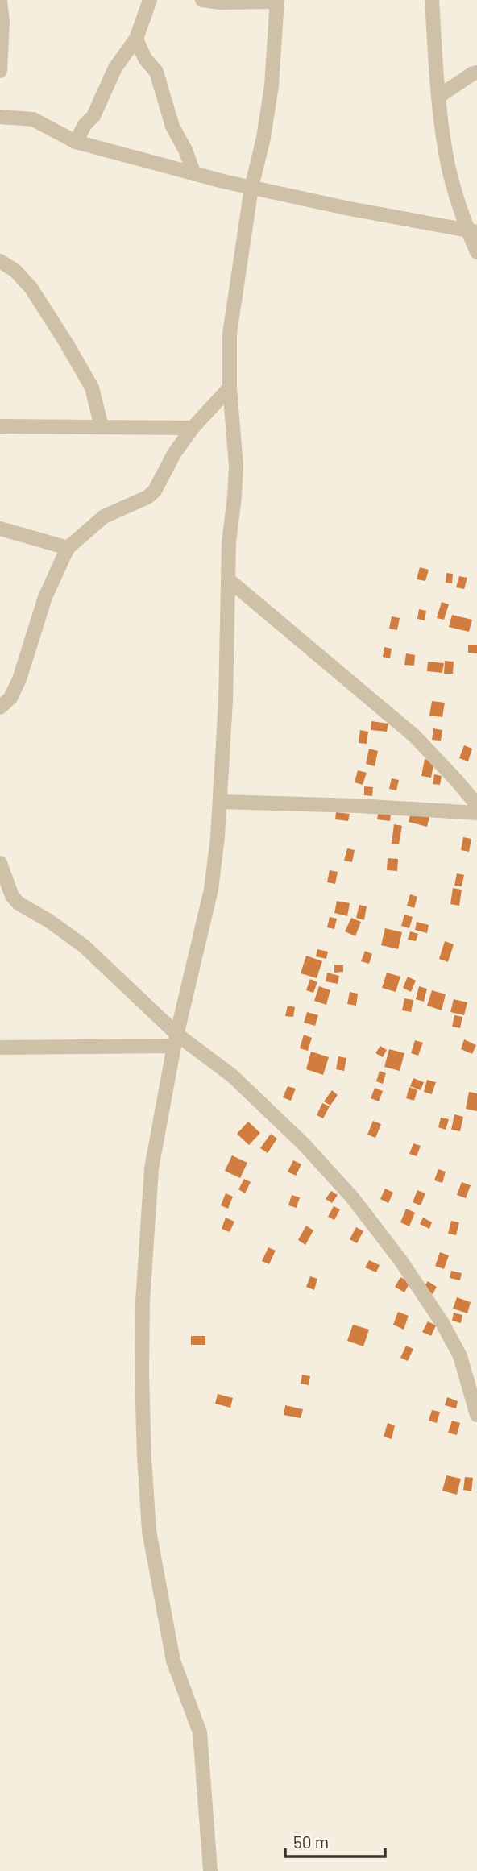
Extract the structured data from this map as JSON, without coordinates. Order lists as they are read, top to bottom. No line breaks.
{"scale_bar":"50 m"}
